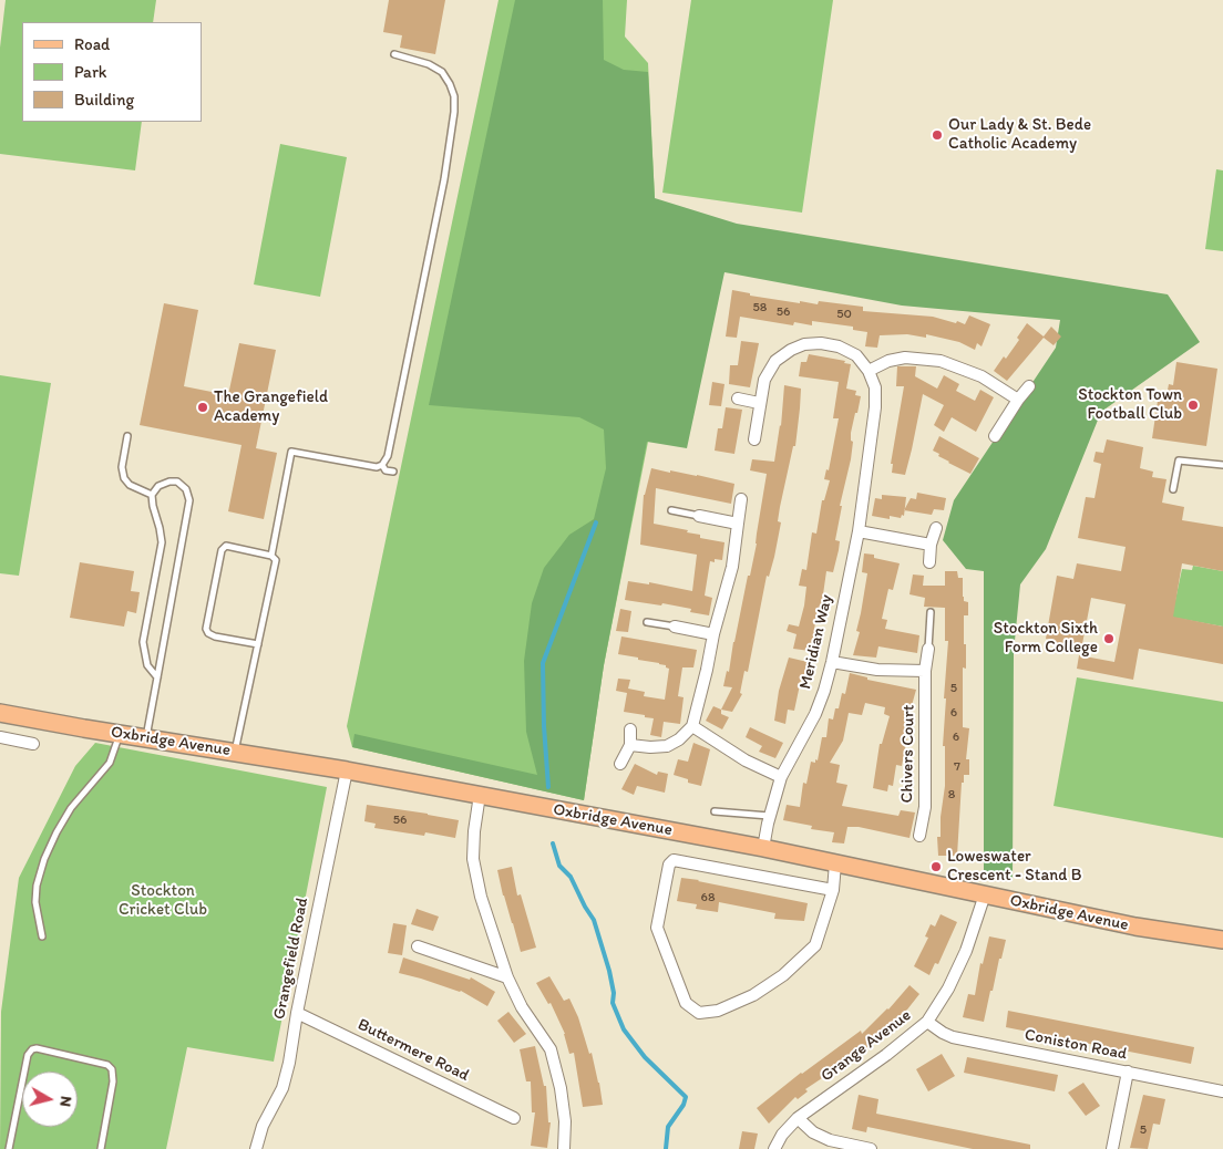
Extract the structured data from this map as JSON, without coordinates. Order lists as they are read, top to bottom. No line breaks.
{"streets":{"main road":["Oxbridge Avenue"],"street":["Meridian Way","Chivers Court","Grangefield Road","Coniston Road","Grange Avenue","Buttermere Road"]},"crossings":[["Meridian Way","Oxbridge Avenue"],["Oxbridge Avenue","Grangefield Road"],["Oxbridge Avenue","Grange Avenue"],["Grangefield Road","Buttermere Road"],["Coniston Road","Grange Avenue"]],"parks":["Stockton Cricket Club"],"places":["Our Lady & St. Bede Catholic Academy","Stockton Town Football Club","The Grangefield Academy","Stockton Sixth Form College","Loweswater Crescent - Stand B"],"house_numbers":["58","56","50","5","6","6","7","8","56","68","5"],"legend":["Road","Park","Building"],"north":"right"}
